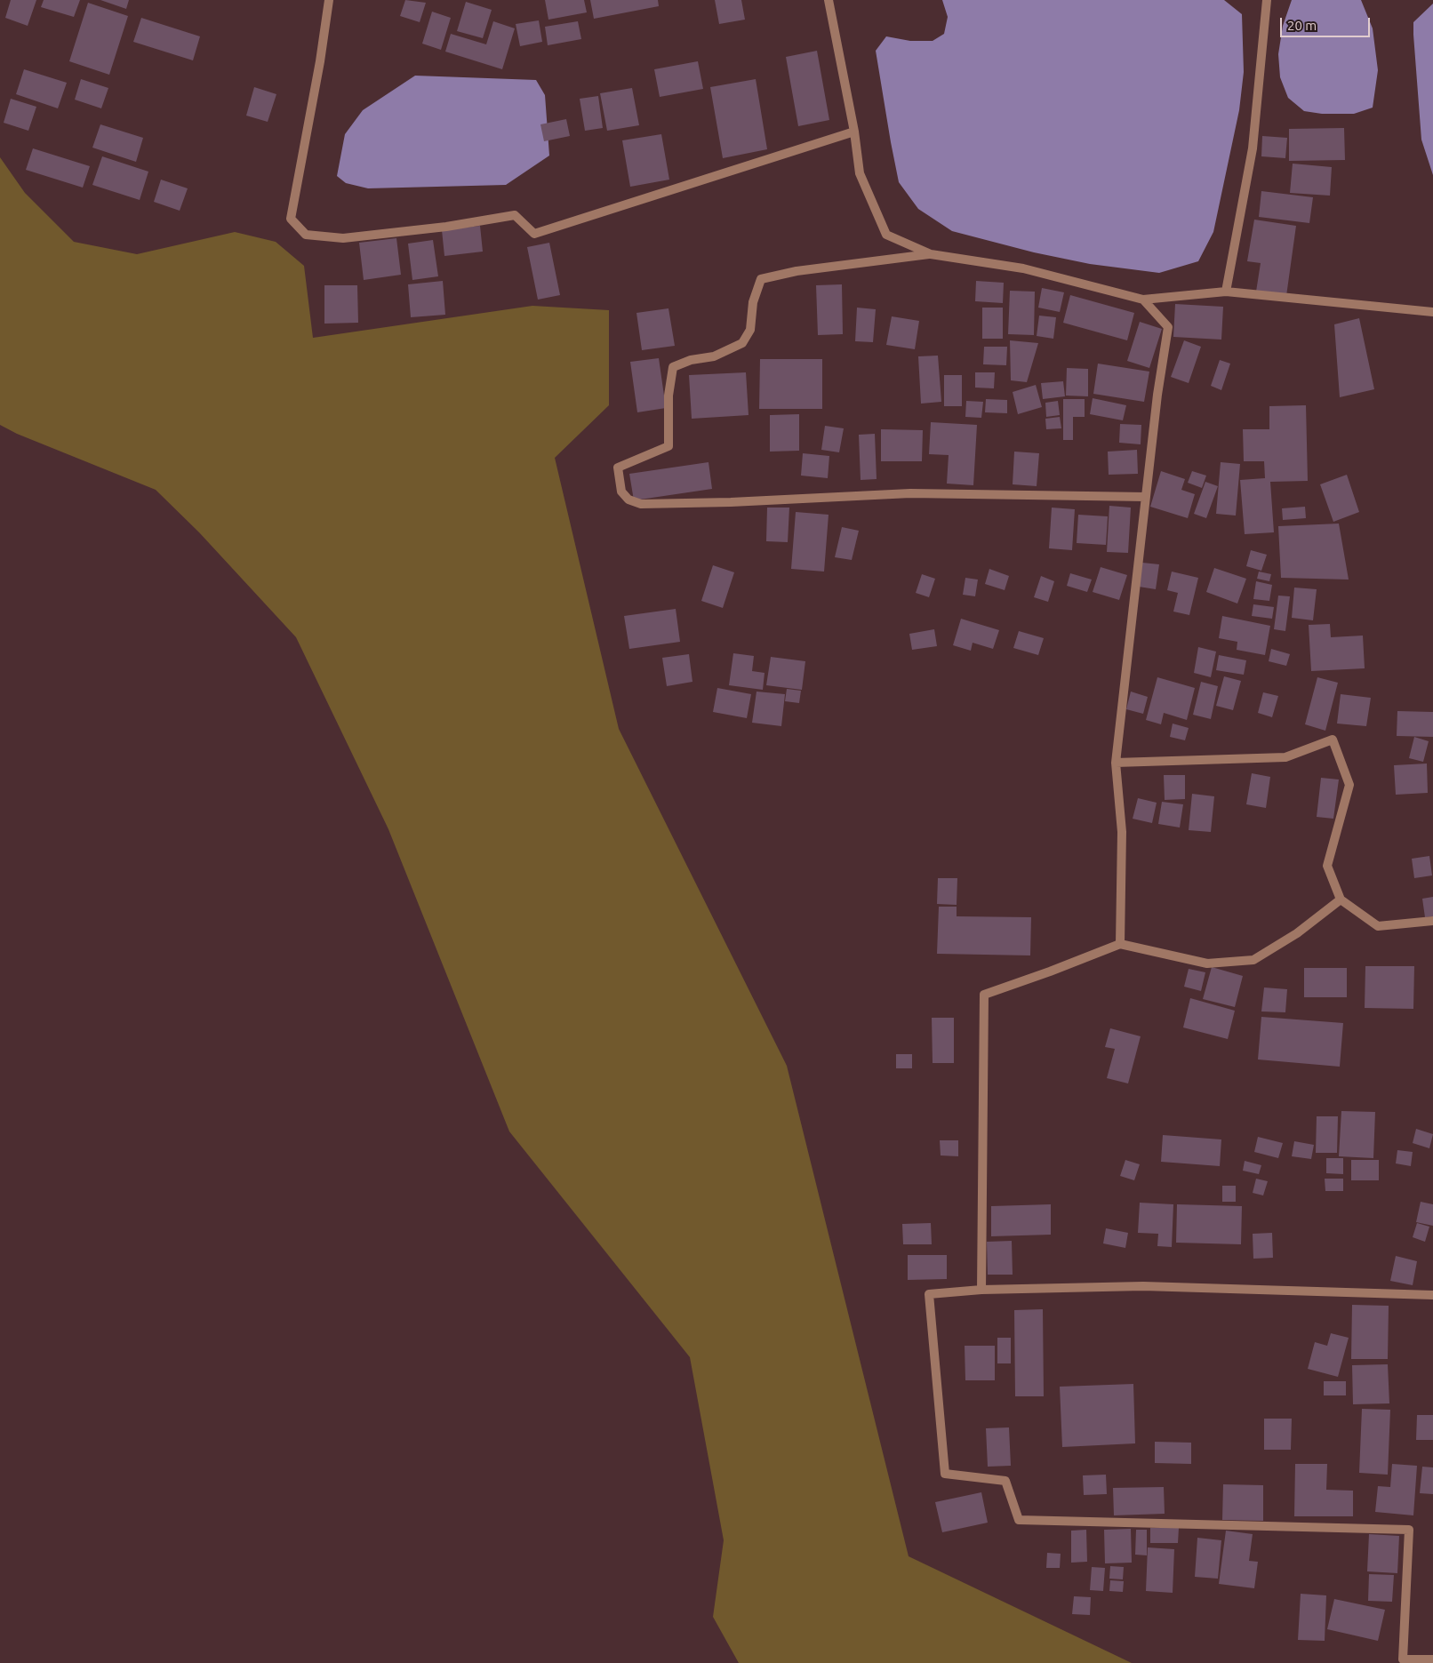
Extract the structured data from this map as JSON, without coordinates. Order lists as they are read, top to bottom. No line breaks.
{"scale_bar":"20 m"}
